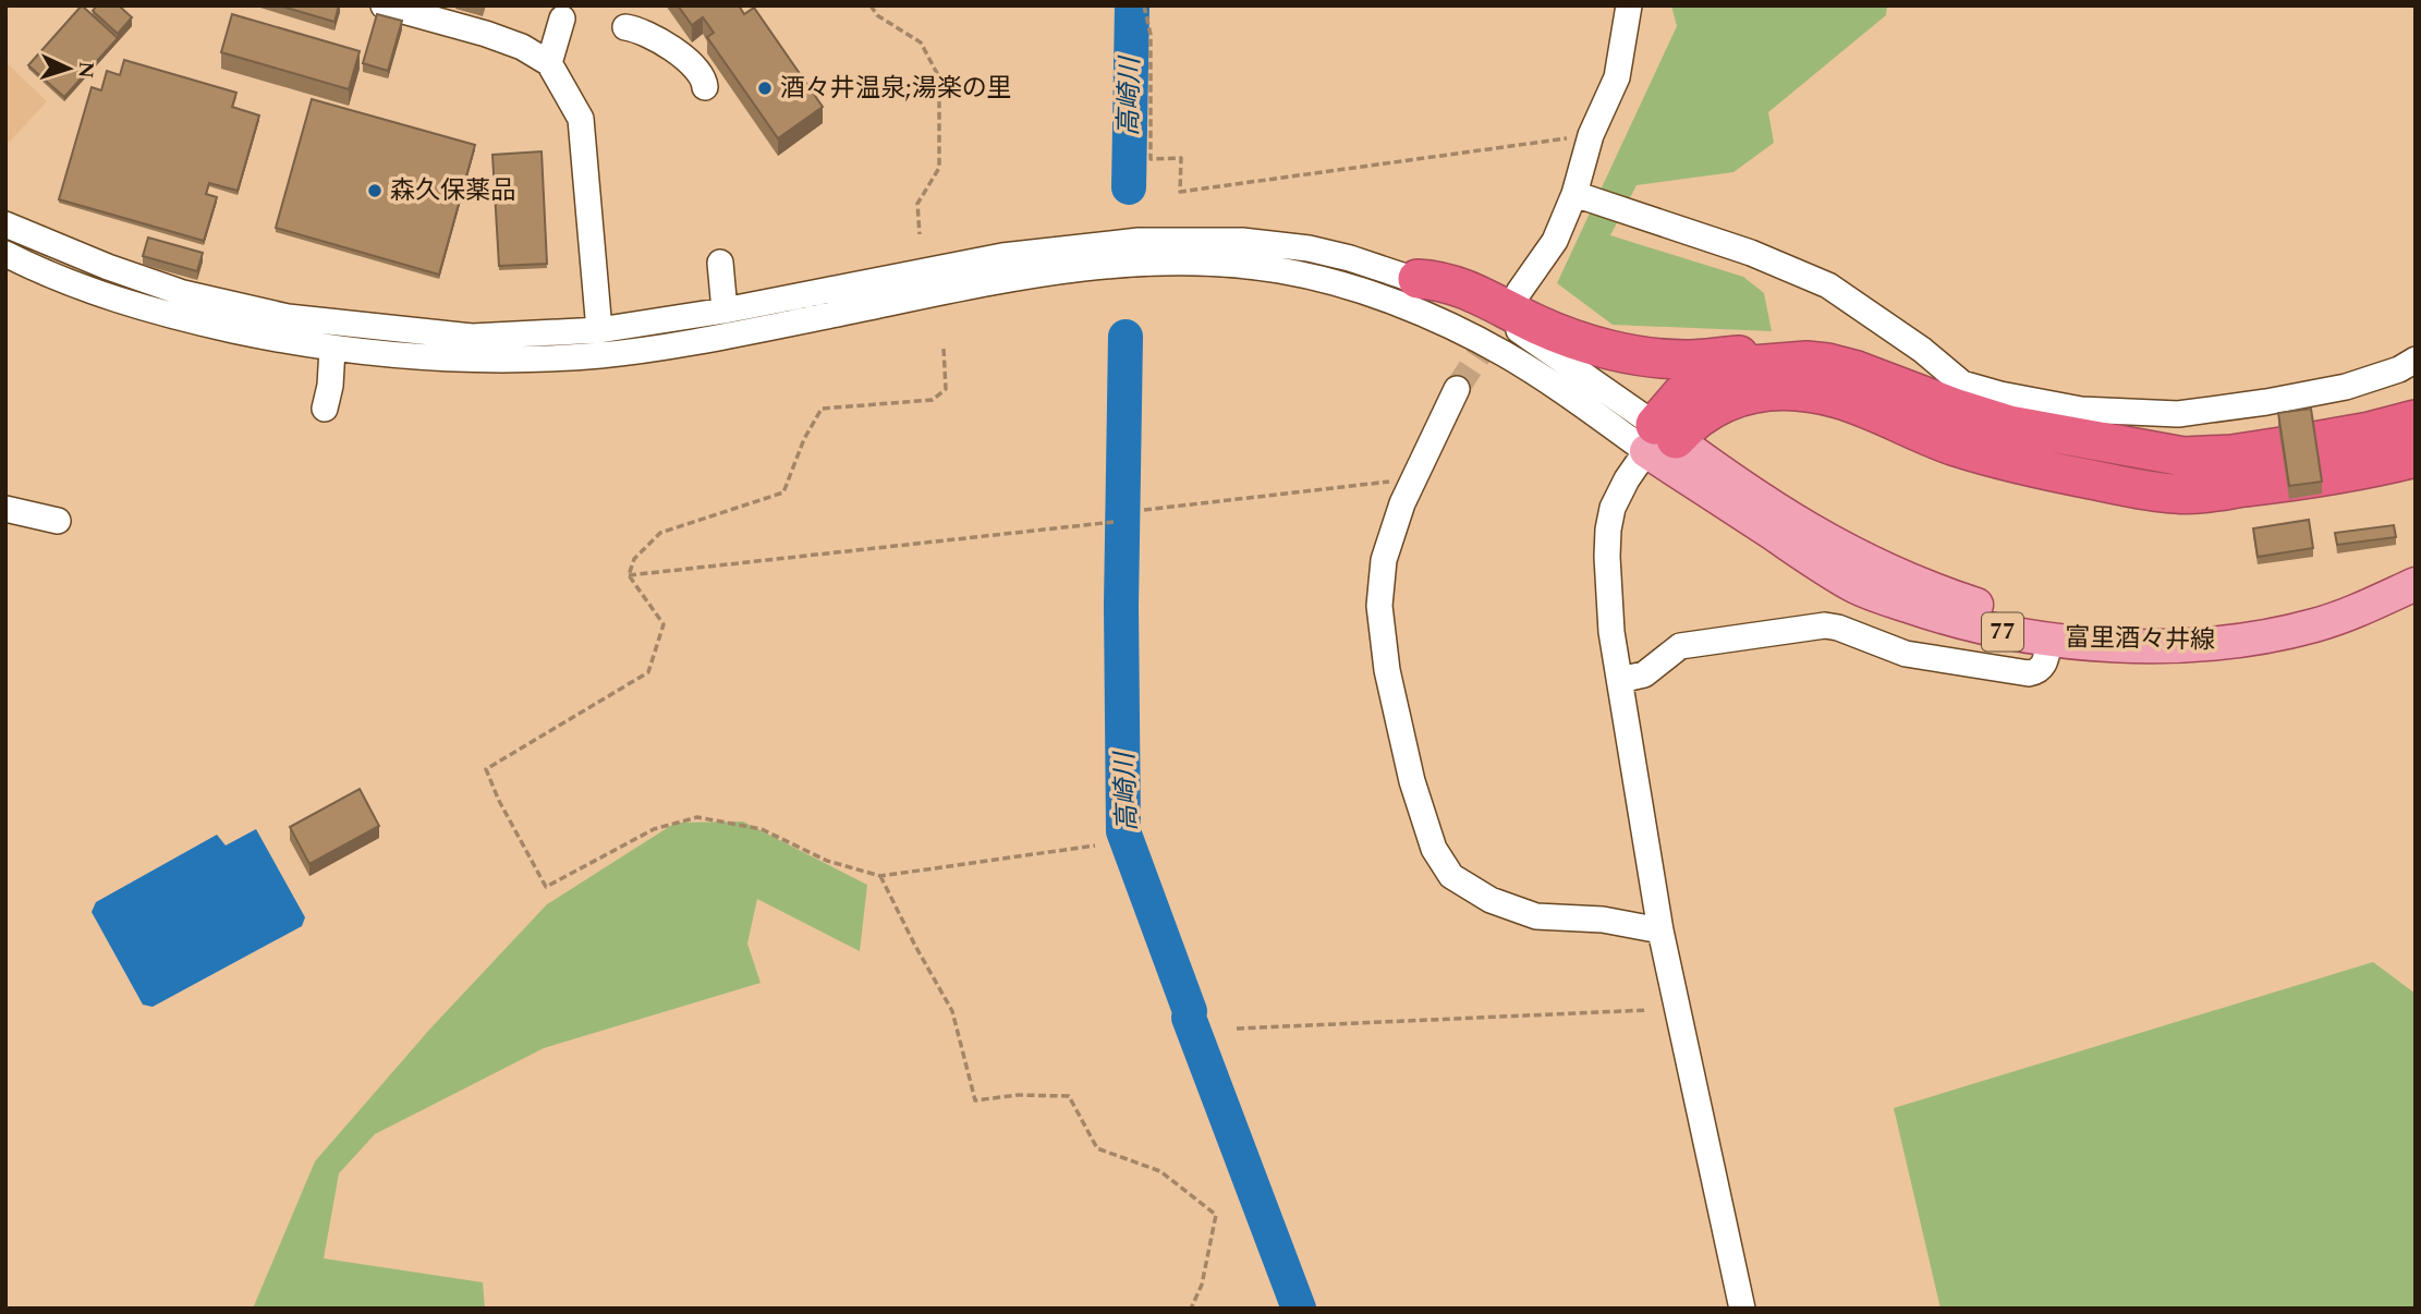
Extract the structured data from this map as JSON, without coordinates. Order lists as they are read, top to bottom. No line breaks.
{"streets":{"main road":["77","富里酒々井線"]},"water":["高崎川"],"places":["酒々井温泉;湯楽の里","森久保薬品"],"north":"right"}
